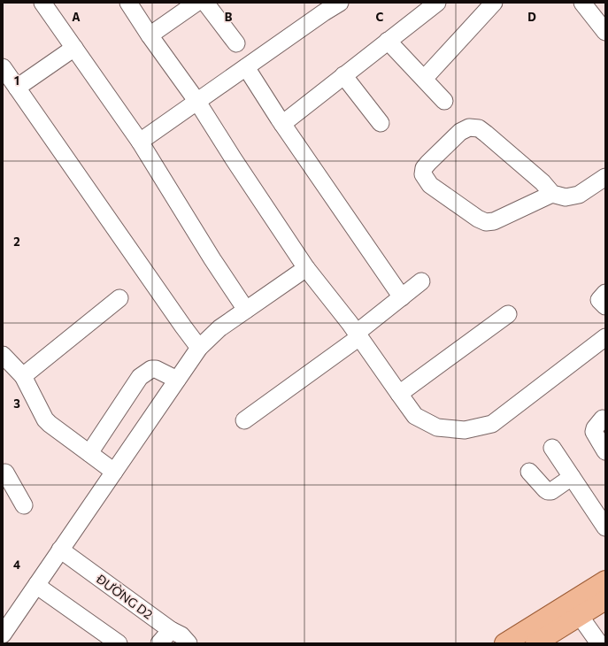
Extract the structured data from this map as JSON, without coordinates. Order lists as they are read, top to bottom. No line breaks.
{"streets":{"street":["ĐƯỜNG D2"]},"grid":{"columns":["A","B","C","D"],"rows":["1","2","3","4"]}}
